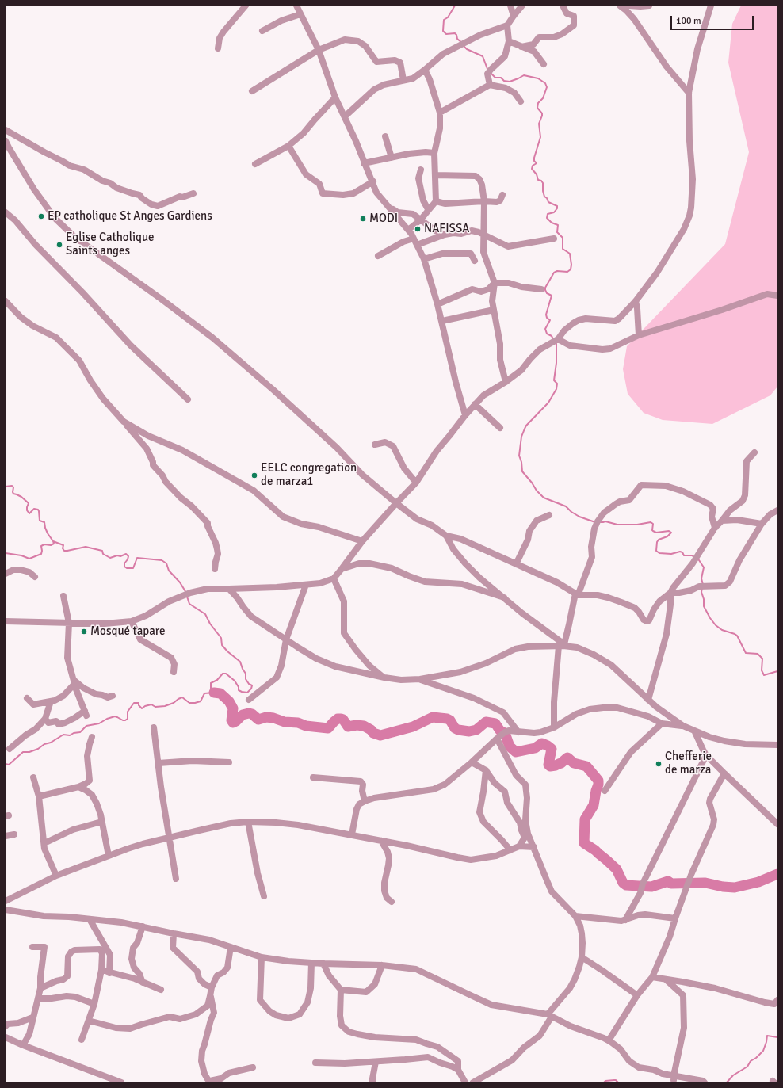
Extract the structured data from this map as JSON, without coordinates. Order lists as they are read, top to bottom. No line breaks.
{"places":["EP catholique St Anges Gardiens","MODI","NAFISSA","Eglise Catholique Saints anges","EELC congregation de marza1","Mosqué tapare","Chefferie de marza"],"scale_bar":"100 m"}
